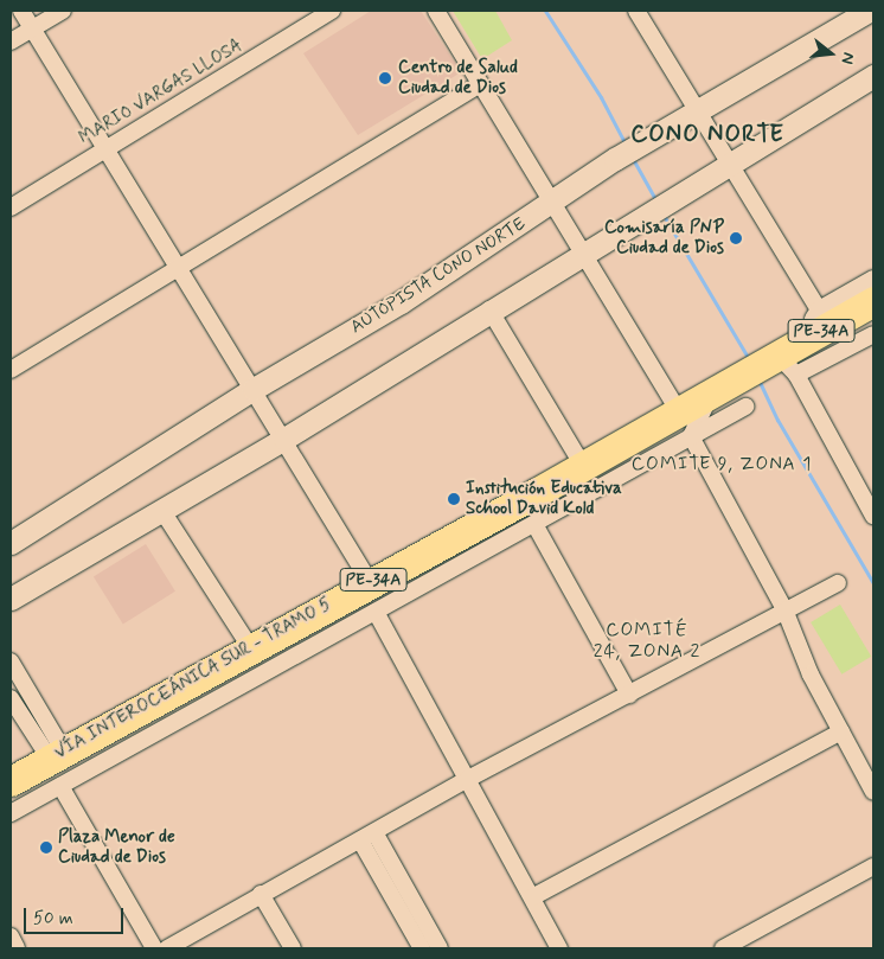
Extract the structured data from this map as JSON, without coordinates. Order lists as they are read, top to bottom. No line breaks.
{"streets":{"highway":["PE-34A","VÍA INTEROCEÁNICA SUR - TRAMO 5"],"main road":["AUTOPISTA CONO NORTE"],"street":["MARIO VARGAS LLOSA"]},"districts":["CONO NORTE","COMITE 9, ZONA 1","COMITÉ 24, ZONA 2"],"places":["Centro de Salud Ciudad de Dios","Comisaría PNP Ciudad de Dios","Institución Educativa School David Kold","Plaza Menor de Ciudad de Dios"],"scale_bar":"50 m","north":"right"}
